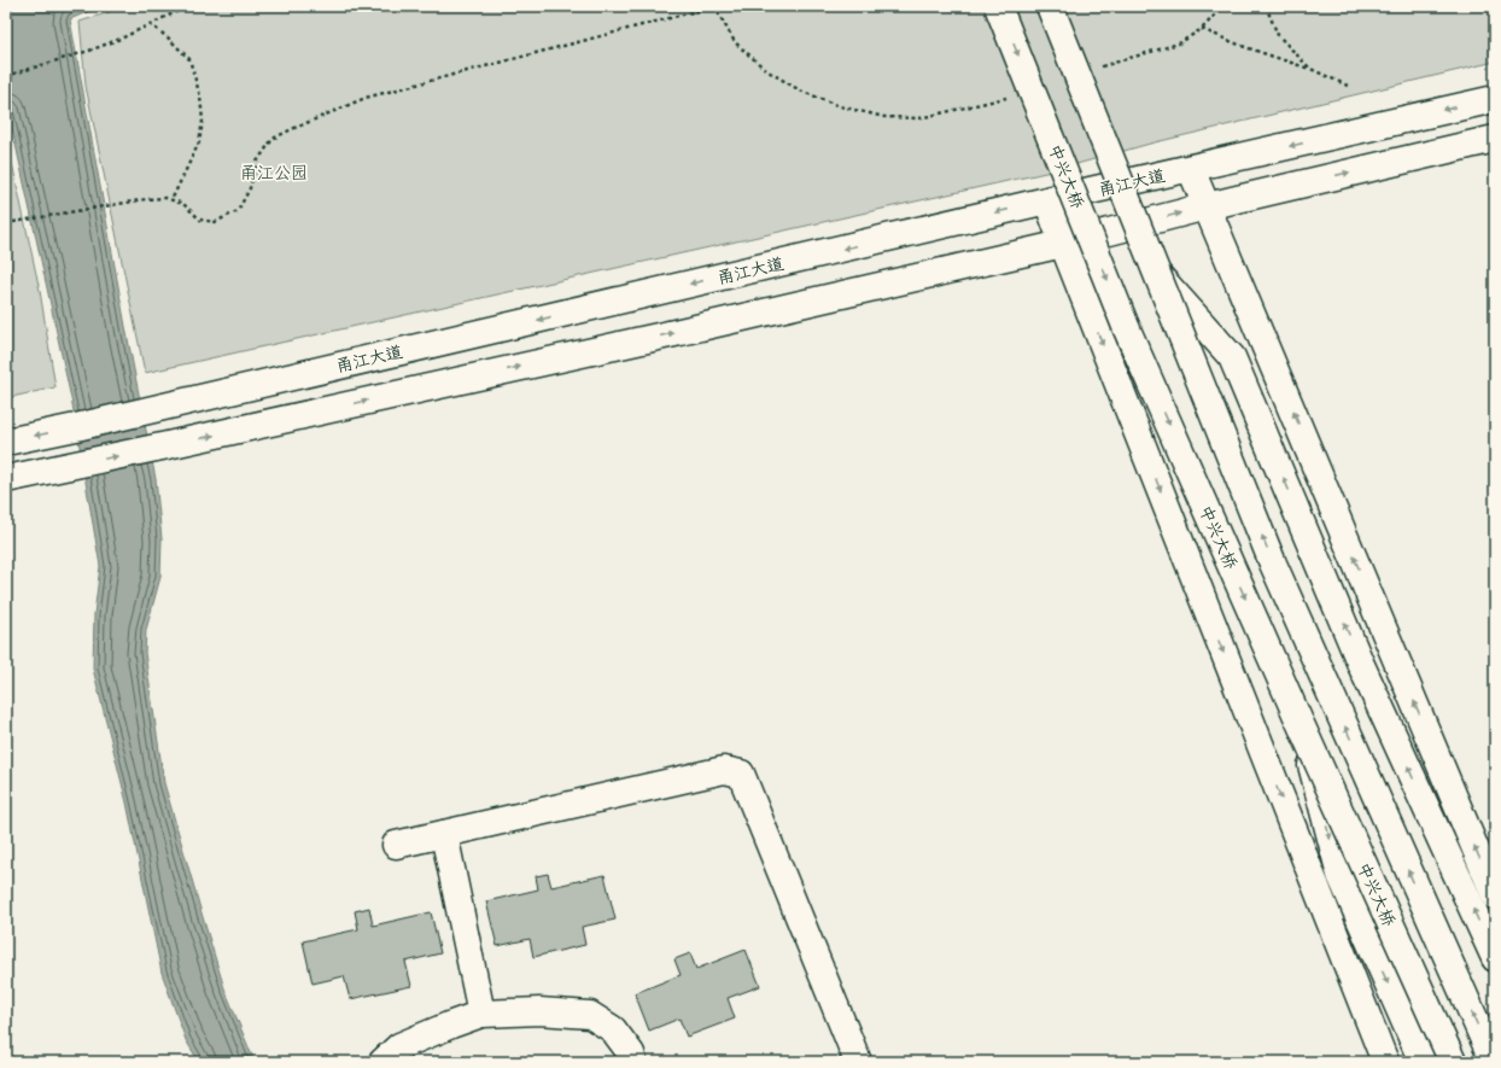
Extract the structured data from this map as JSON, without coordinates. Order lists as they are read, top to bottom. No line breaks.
{"streets":{"main road":["中兴大桥","甬江大道"]},"parks":["甬江公园"]}
